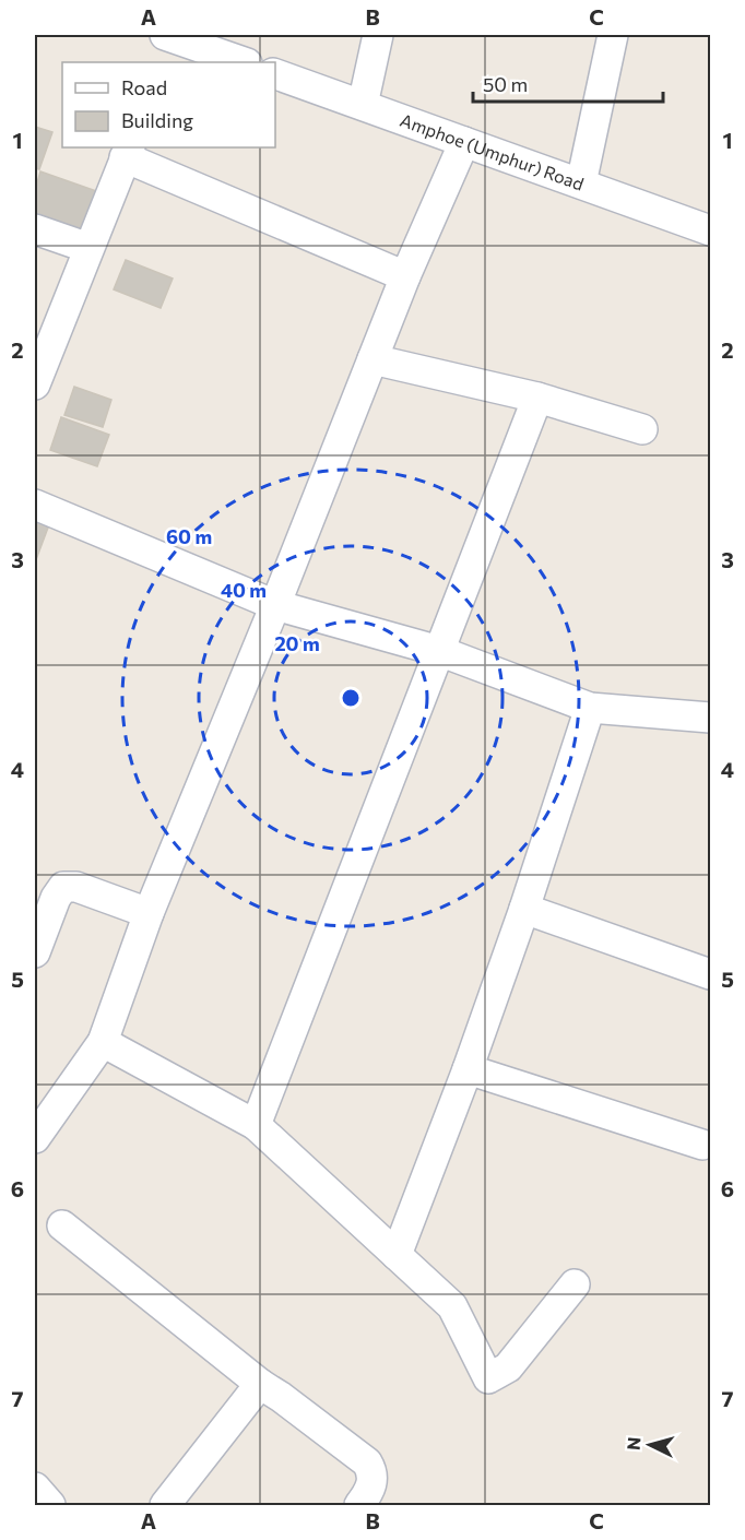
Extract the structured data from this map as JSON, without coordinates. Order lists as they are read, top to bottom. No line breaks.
{"streets":{"street":["Amphoe (Umphur) Road"]},"legend":["Road","Building"],"scale_bar":"50 m","north":"left","grid":{"columns":["A","B","C"],"rows":["1","2","3","4","5","6","7"]},"rings":["60 m","40 m","20 m"]}
